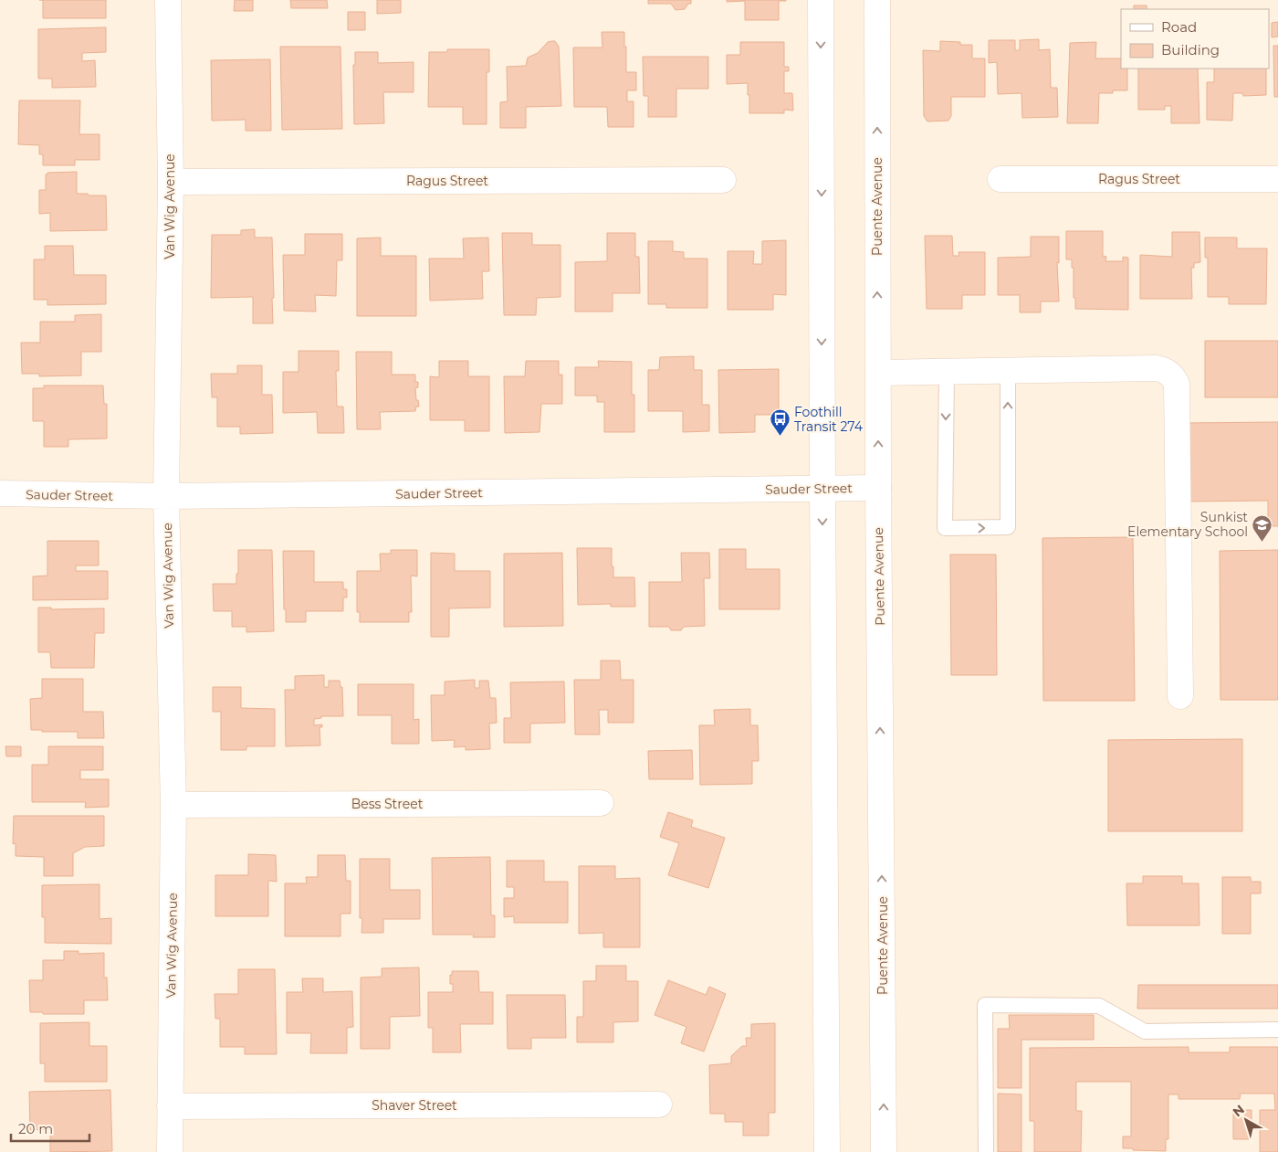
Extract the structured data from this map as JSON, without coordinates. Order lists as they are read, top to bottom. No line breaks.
{"streets":{"street":["Ragus Street","Van Wig Avenue","Puente Avenue","Sauder Street","Bess Street","Shaver Street"]},"crossings":[["Ragus Street","Van Wig Avenue"],["Van Wig Avenue","Sauder Street"],["Van Wig Avenue","Bess Street"],["Van Wig Avenue","Shaver Street"],["Puente Avenue","Sauder Street"]],"places":{"bus stop":["Foothill Transit 274"],"school or university":["Sunkist Elementary School"]},"legend":["Road","Building"],"scale_bar":"20 m","north":"top left"}
